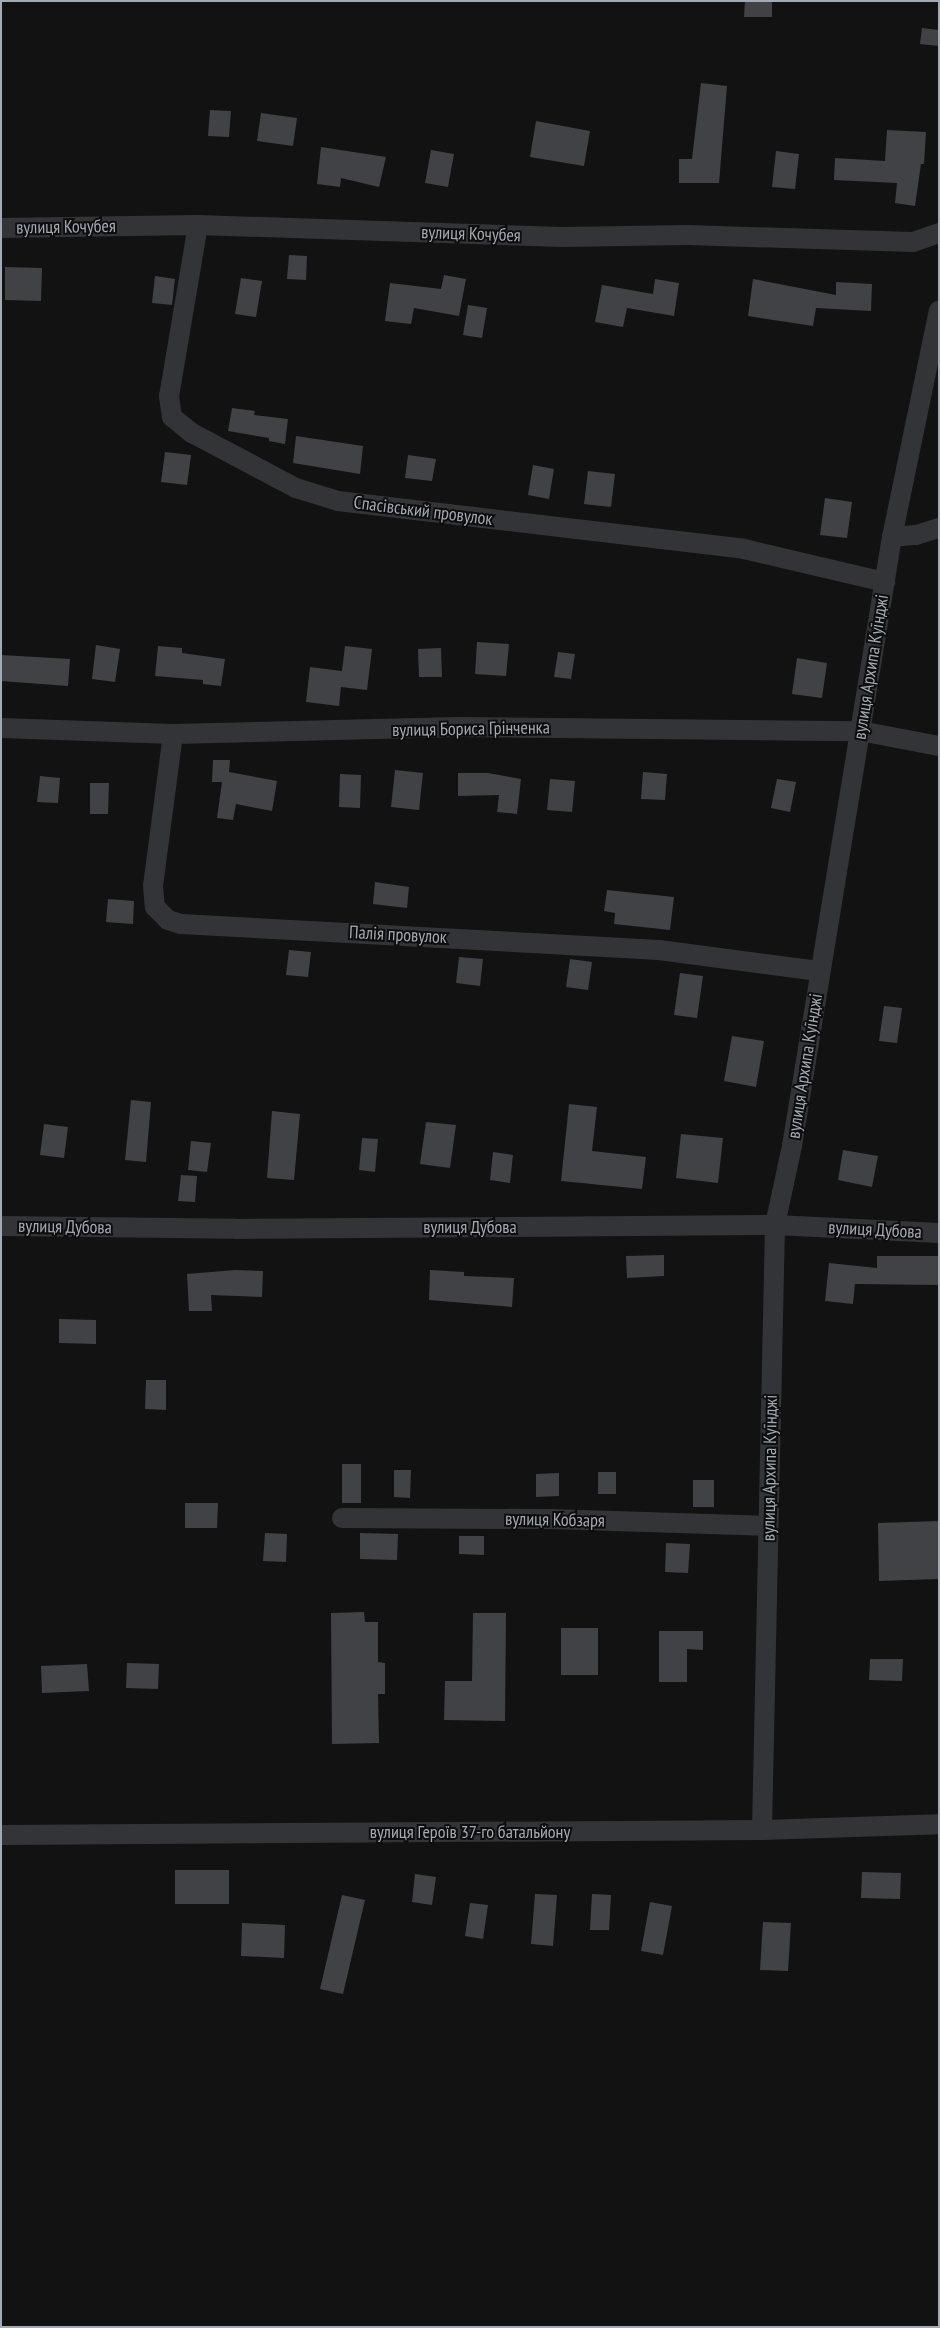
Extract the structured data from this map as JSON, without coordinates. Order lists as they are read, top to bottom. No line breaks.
{"streets":{"street":["вулиця Кочубея","Спасівський провулок","вулиця Архипа Куїнджі","вулиця Бориса Грінченка","Палія провулок","вулиця Дубова","вулиця Кобзаря","вулиця Героїв 37-го батальйону"]},"crossings":[["вулиця Кочубея","Спасівський провулок"],["Спасівський провулок","вулиця Архипа Куїнджі"],["вулиця Архипа Куїнджі","вулиця Бориса Грінченка"],["вулиця Архипа Куїнджі","Палія провулок"],["вулиця Архипа Куїнджі","вулиця Дубова"],["вулиця Архипа Куїнджі","вулиця Кобзаря"],["вулиця Архипа Куїнджі","вулиця Героїв 37-го батальйону"],["вулиця Бориса Грінченка","Палія провулок"]]}
